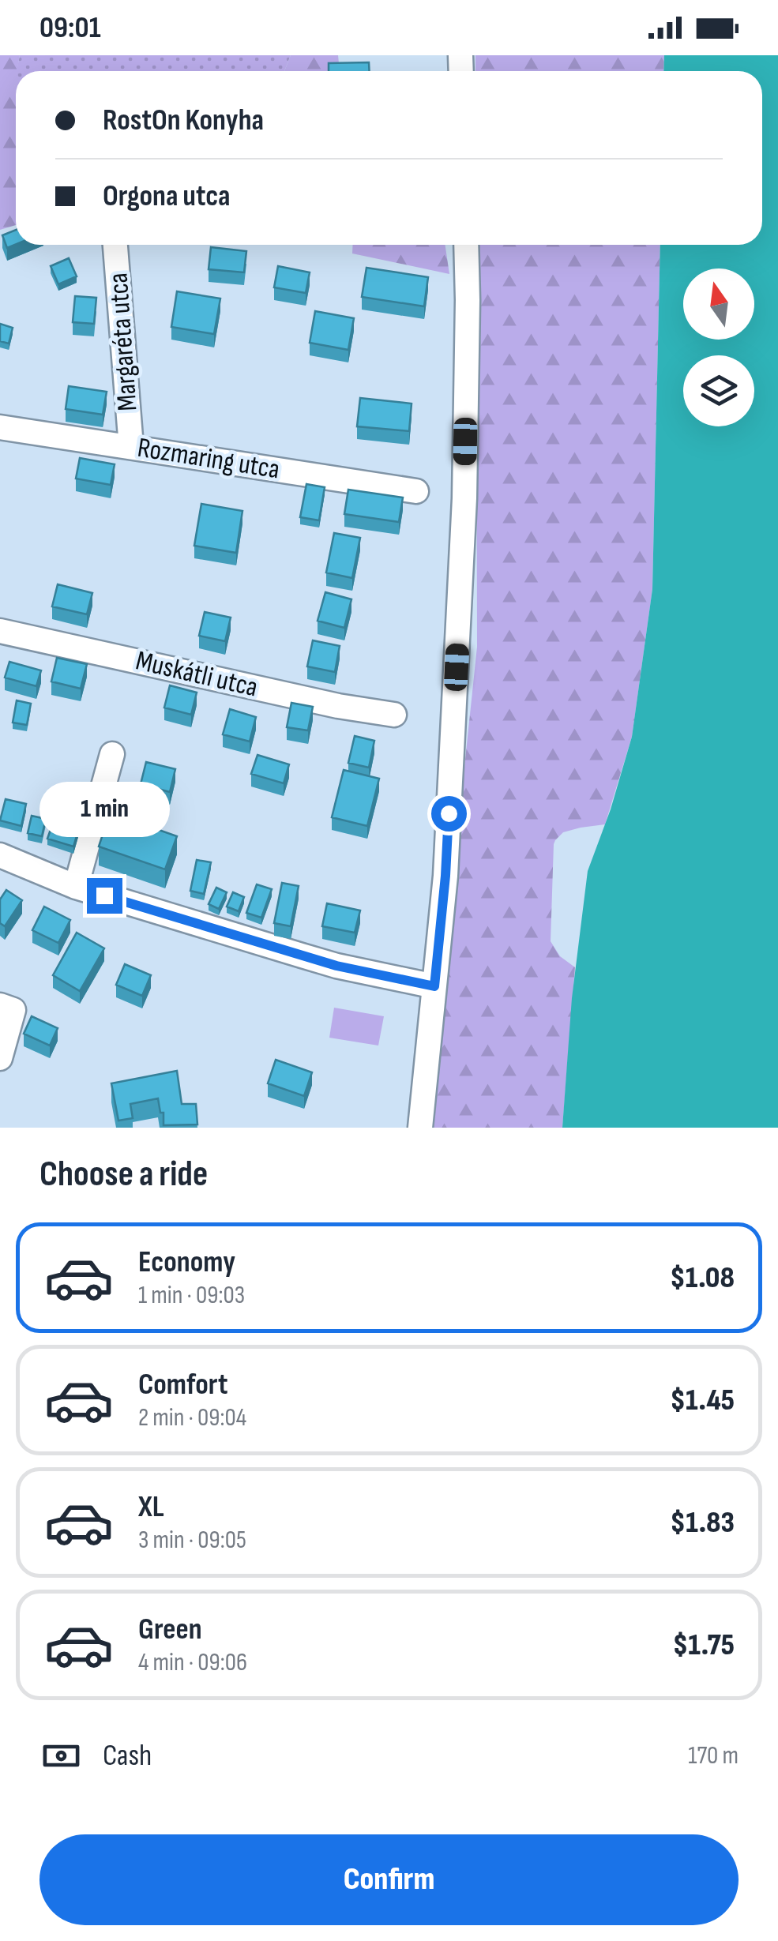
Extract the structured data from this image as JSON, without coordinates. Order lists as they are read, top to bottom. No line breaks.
{"streets":{"street":["Margaréta utca","Rozmaring utca","Muskátli utca"]},"crossings":[["Margaréta utca","Rozmaring utca"]],"north":"top","page":{"status":"09:01","banner":["RostOn Konyha","Orgona utca"],"bubble":"1 min","heading":"Choose a ride","list":[{"name":"Economy","note":"1 min · 09:03","value":"$1.08"},{"name":"Comfort","note":"2 min · 09:04","value":"$1.45"},{"name":"XL","note":"3 min · 09:05","value":"$1.83"},{"name":"Green","note":"4 min · 09:06","value":"$1.75"}],"pay":["Cash","170 m"],"buttons":"Confirm"}}
